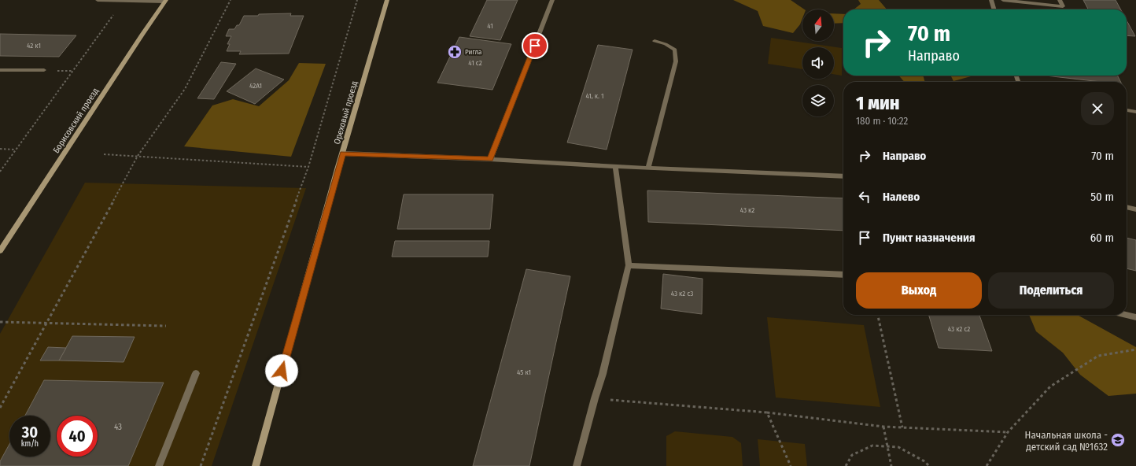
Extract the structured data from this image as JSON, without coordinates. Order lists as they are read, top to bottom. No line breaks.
{"streets":{"street":["Ореховый проезд","Борисовский проезд"]},"places":{"pharmacy":["Ригла"],"school or university":["Начальная школа - детский сад №1632"]},"house_numbers":["41","42 к1","41 с2","42А1","41, к. 1","43 к2","43 к2 с3","43 к2 с2","45 к1","43"],"north":"top","page":{"turn":["70 m","Направо"],"heading":["1 мин","180 m · 10:22"],"list":[{"name":"Направо","value":"70 m"},{"name":"Налево","value":"50 m"},{"name":"Пункт назначения","value":"60 m"}],"buttons":["Выход","Поделиться"],"speed":"30 km/h","limit":"40"}}
